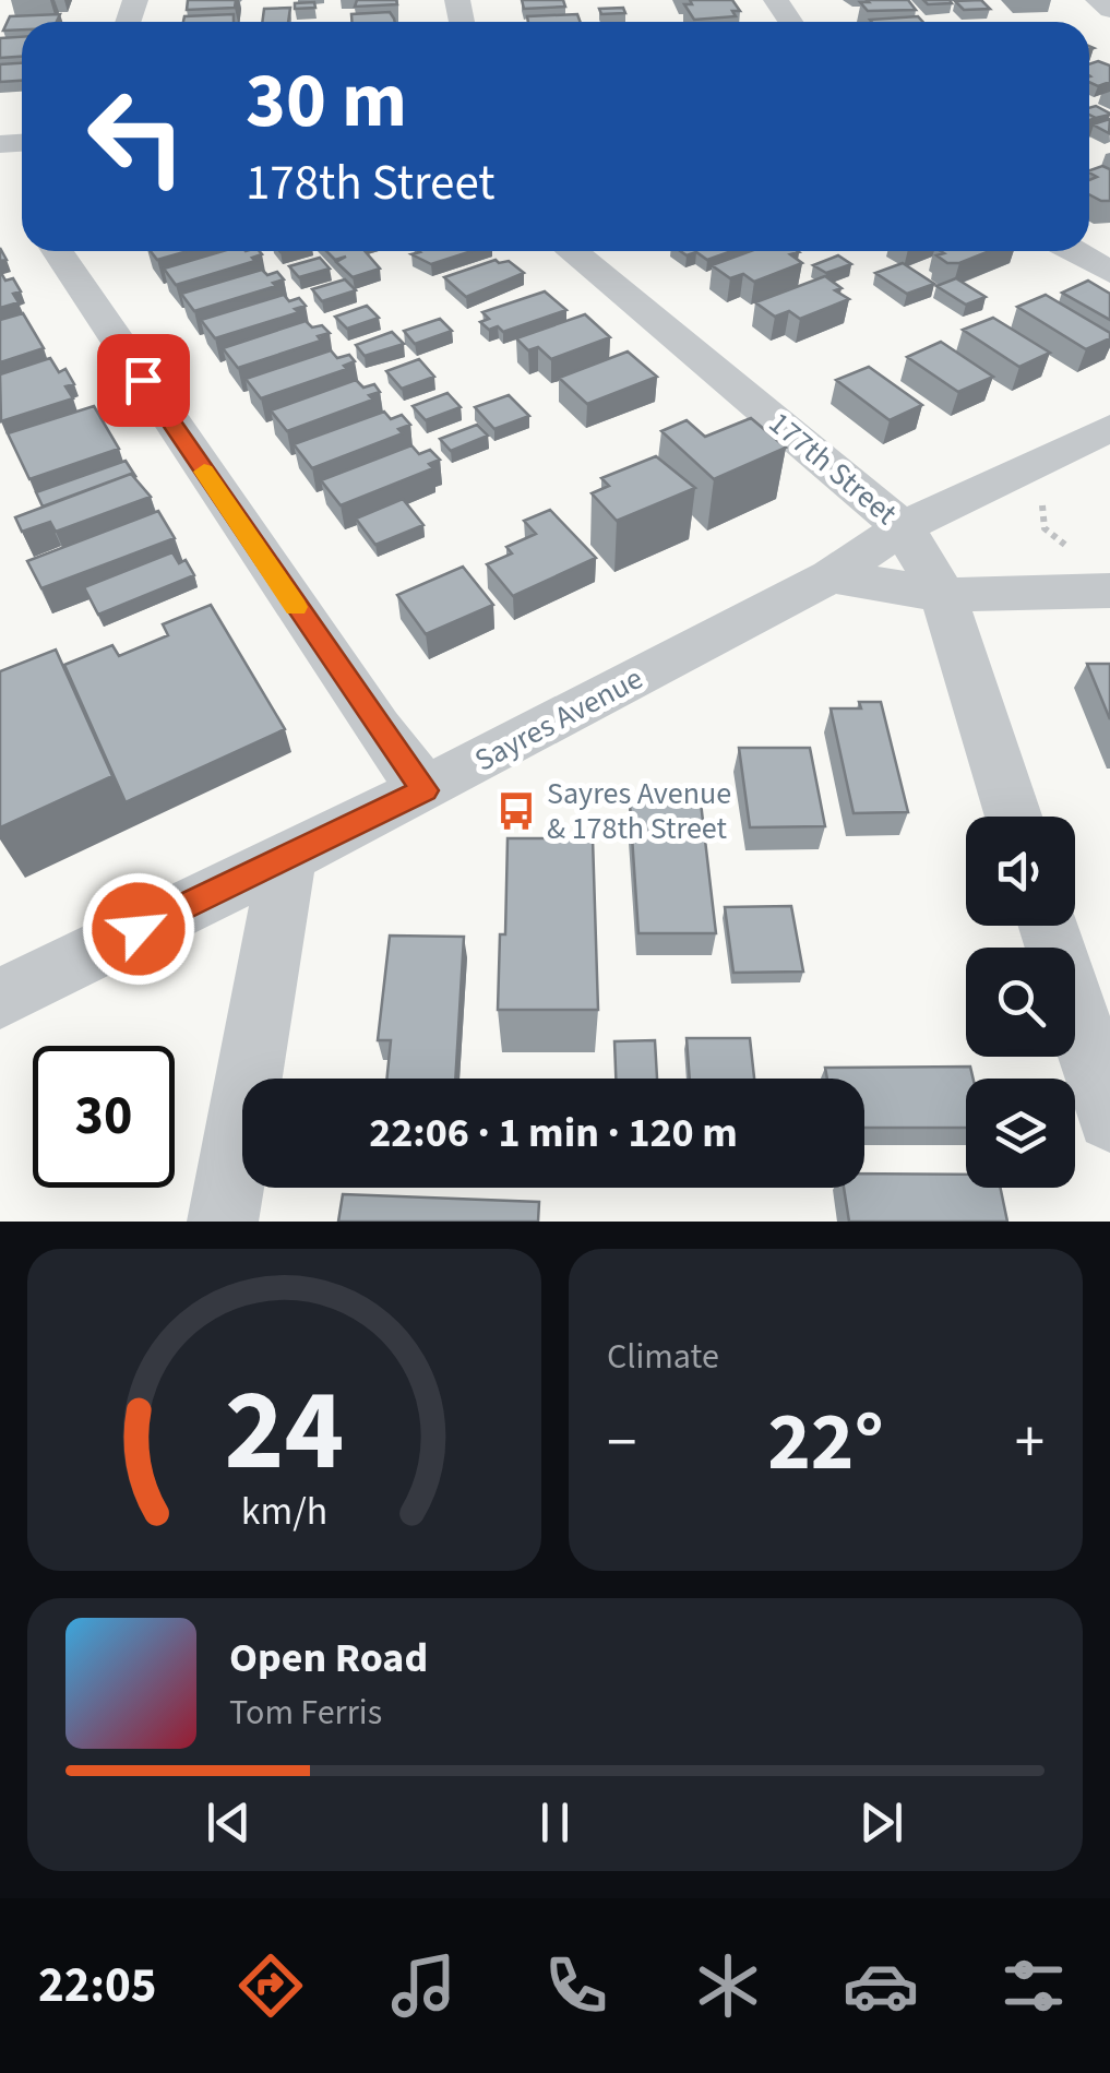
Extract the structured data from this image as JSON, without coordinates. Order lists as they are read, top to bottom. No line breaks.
{"streets":{"street":["177th Street","Sayres Avenue"]},"crossings":[["177th Street","Sayres Avenue"]],"places":{"bus stop":["Sayres Avenue & 178th Street"]},"page":{"turn":["30 m","178th Street"],"limit":"30","trip":"22:06 · 1 min · 120 m","tile":"Climate","heat":["−","22°","+"],"song":["Open Road","Tom Ferris"],"tabs":"22:05","gauge":["24","km/h"]}}
